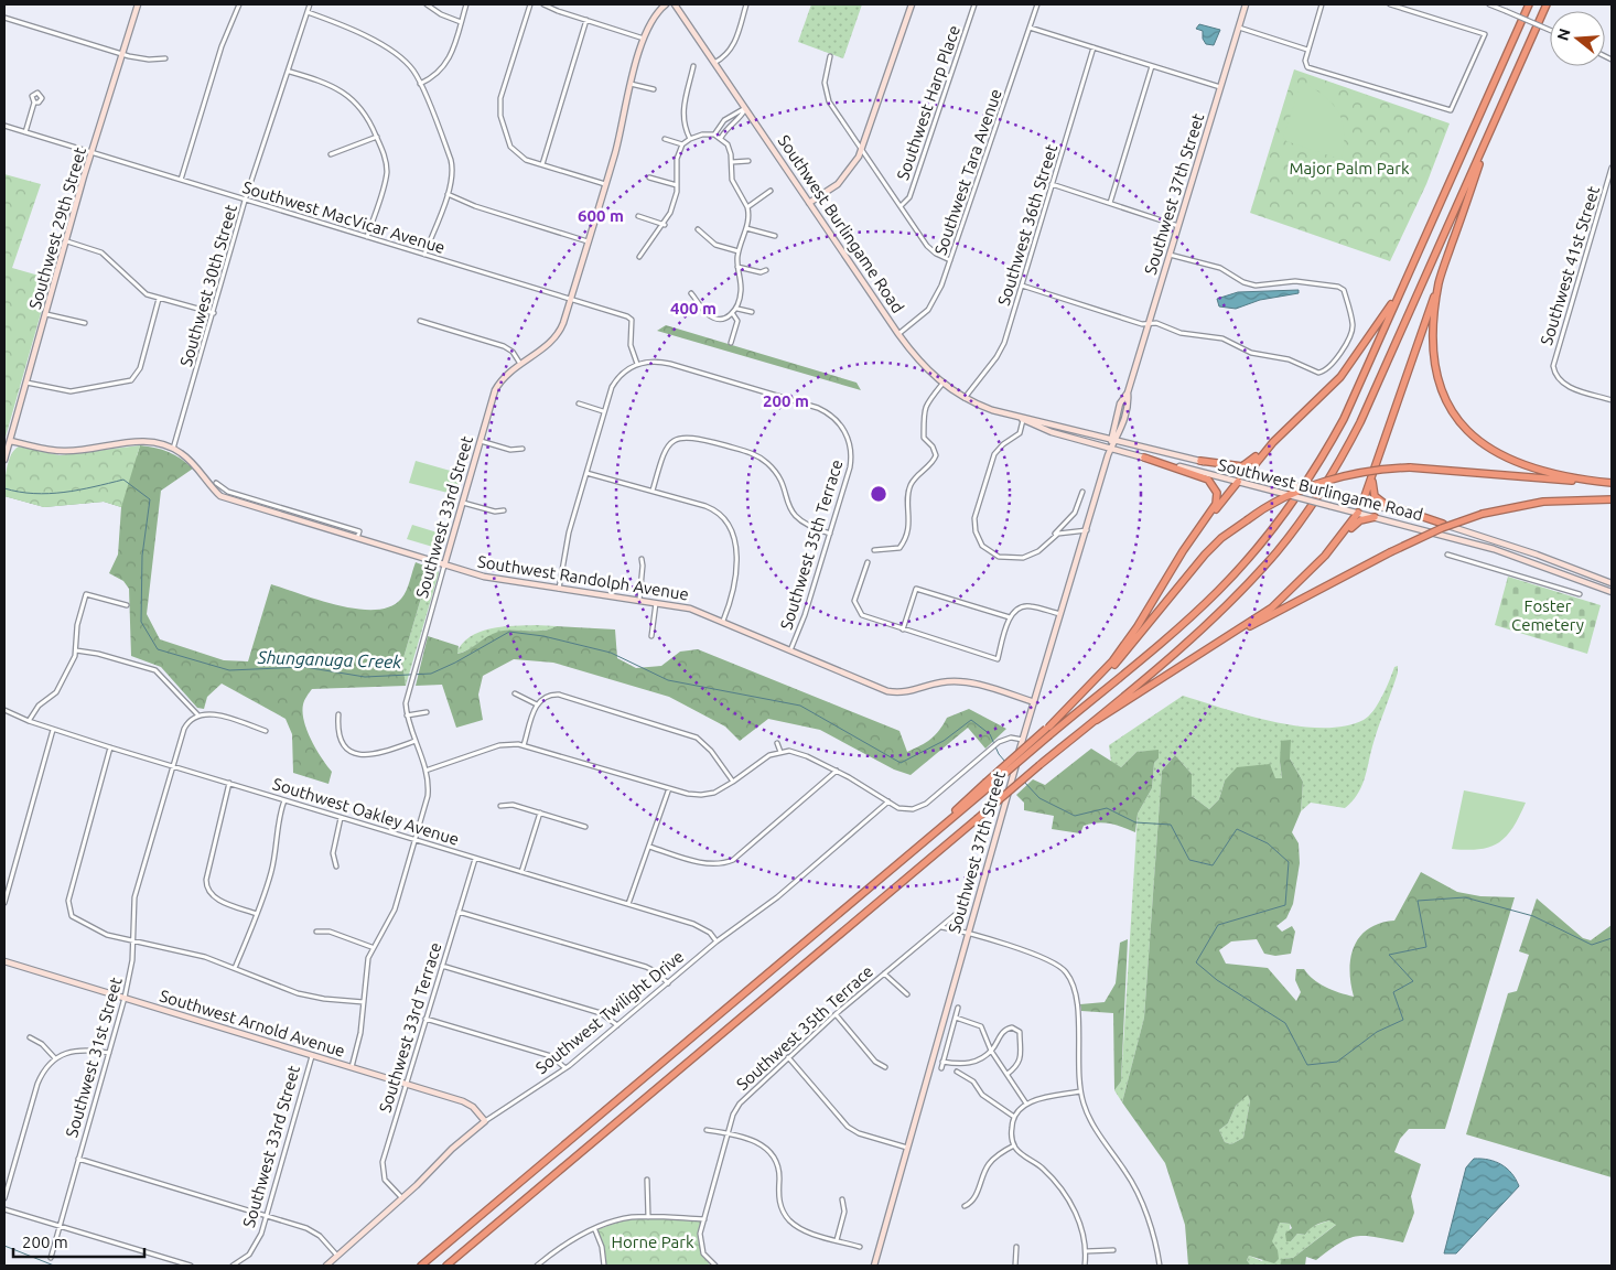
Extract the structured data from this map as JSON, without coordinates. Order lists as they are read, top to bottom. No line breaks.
{"streets":{"main road":["Southwest 37th Street","Southwest Burlingame Road","Southwest 29th Street","Southwest 33rd Street","Southwest Randolph Avenue","Southwest Twilight Drive","Southwest Arnold Avenue"],"street":["Southwest Harp Place","Southwest Tara Avenue","Southwest MacVicar Avenue","Southwest 36th Street","Southwest 41st Street","Southwest 30th Street","Southwest 35th Terrace","Southwest Oakley Avenue","Southwest 33rd Terrace","Southwest 31st Street"]},"crossings":[["Southwest Tara Avenue","Southwest Burlingame Road"],["Southwest 37th Street","Southwest Burlingame Road"],["Southwest 37th Street","Southwest Randolph Avenue"],["Southwest MacVicar Avenue","Southwest 29th Street"],["Southwest MacVicar Avenue","Southwest 30th Street"],["Southwest MacVicar Avenue","Southwest 33rd Street"],["Southwest MacVicar Avenue","Southwest 35th Terrace"],["Southwest Burlingame Road","Southwest 36th Street"],["Southwest 29th Street","Southwest Randolph Avenue"],["Southwest 30th Street","Southwest Randolph Avenue"],["Southwest 33rd Street","Southwest Randolph Avenue"],["Southwest 33rd Street","Southwest Oakley Avenue"],["Southwest 33rd Street","Southwest Arnold Avenue"],["Southwest 35th Terrace","Southwest Randolph Avenue"],["Southwest Oakley Avenue","Southwest Twilight Drive"],["Southwest Oakley Avenue","Southwest 33rd Terrace"],["Southwest Oakley Avenue","Southwest 31st Street"],["Southwest Twilight Drive","Southwest Arnold Avenue"],["Southwest Twilight Drive","Southwest 33rd Terrace"],["Southwest Arnold Avenue","Southwest 33rd Terrace"],["Southwest Arnold Avenue","Southwest 31st Street"]],"water":["Shunganuga Creek"],"parks":["Major Palm Park","Foster Cemetery","Horne Park"],"scale_bar":"200 m","north":"left","rings":["600 m","400 m","200 m"]}
